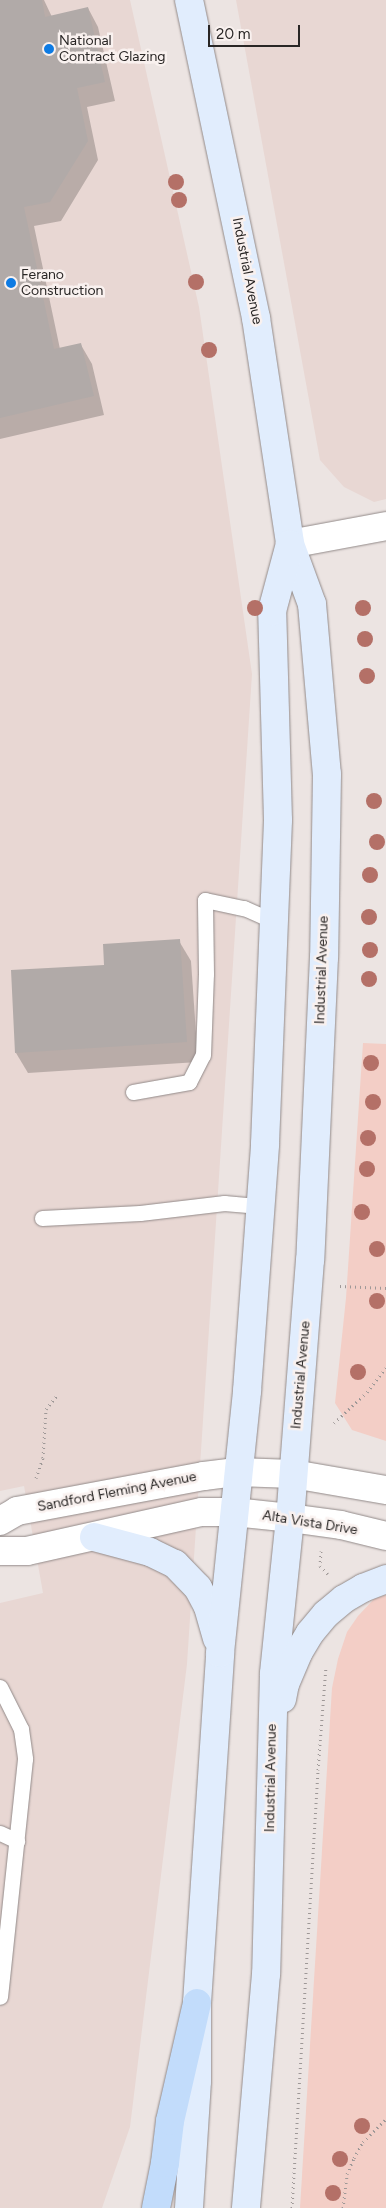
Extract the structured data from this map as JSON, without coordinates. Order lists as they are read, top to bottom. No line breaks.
{"streets":{"main road":["Industrial Avenue"],"street":["Sandford Fleming Avenue","Alta Vista Drive"]},"crossings":[["Industrial Avenue","Sandford Fleming Avenue"],["Industrial Avenue","Alta Vista Drive"]],"places":["National Contract Glazing","Ferano Construction"],"scale_bar":"20 m"}
